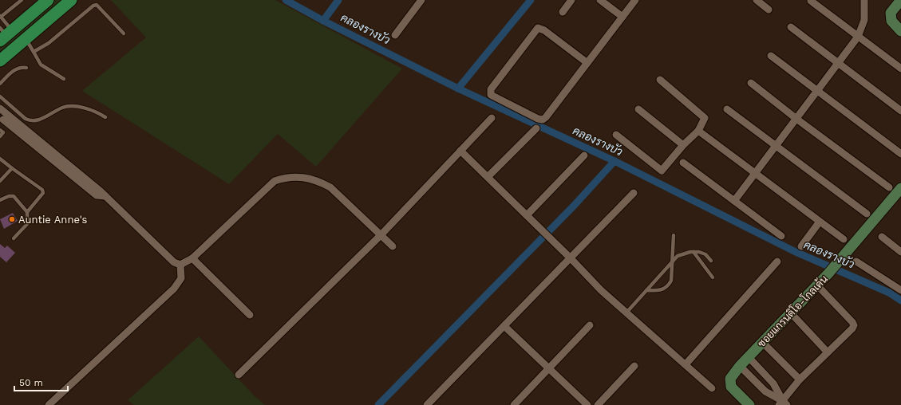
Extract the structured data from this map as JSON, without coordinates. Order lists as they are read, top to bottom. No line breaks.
{"streets":{"street":["ซอยแกรนดิโอ-โกลเด้น"]},"water":["คลองรางบัว"],"places":["Auntie Anne's"],"scale_bar":"50 m"}
